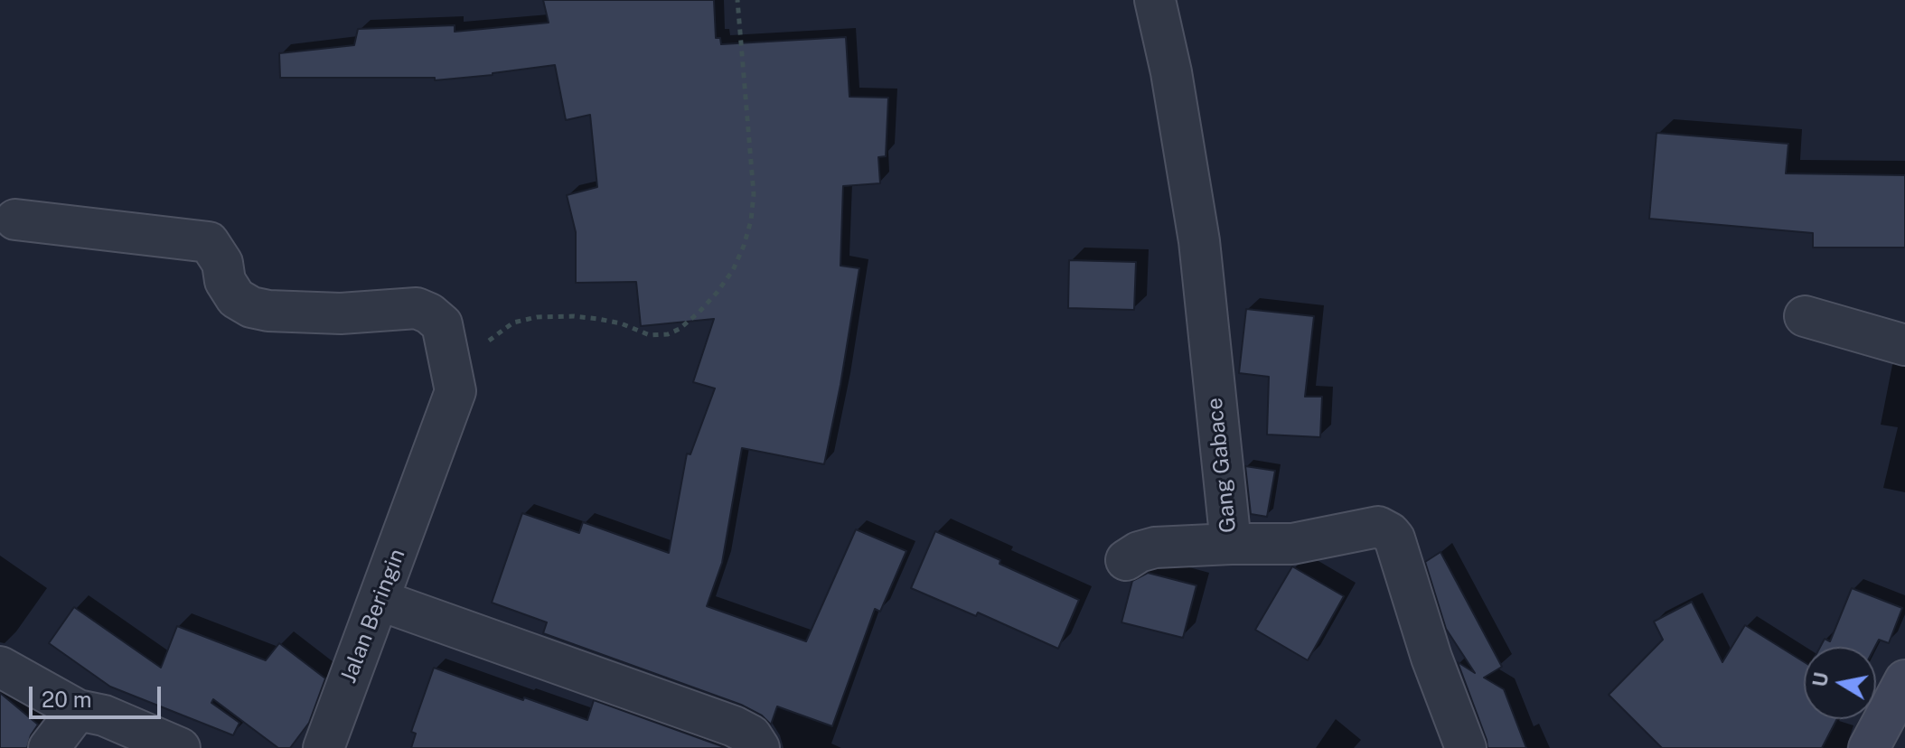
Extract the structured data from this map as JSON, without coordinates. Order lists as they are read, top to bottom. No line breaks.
{"streets":{"street":["Gang Gabace","Jalan Beringin"]},"scale_bar":"20 m","north":"left"}
